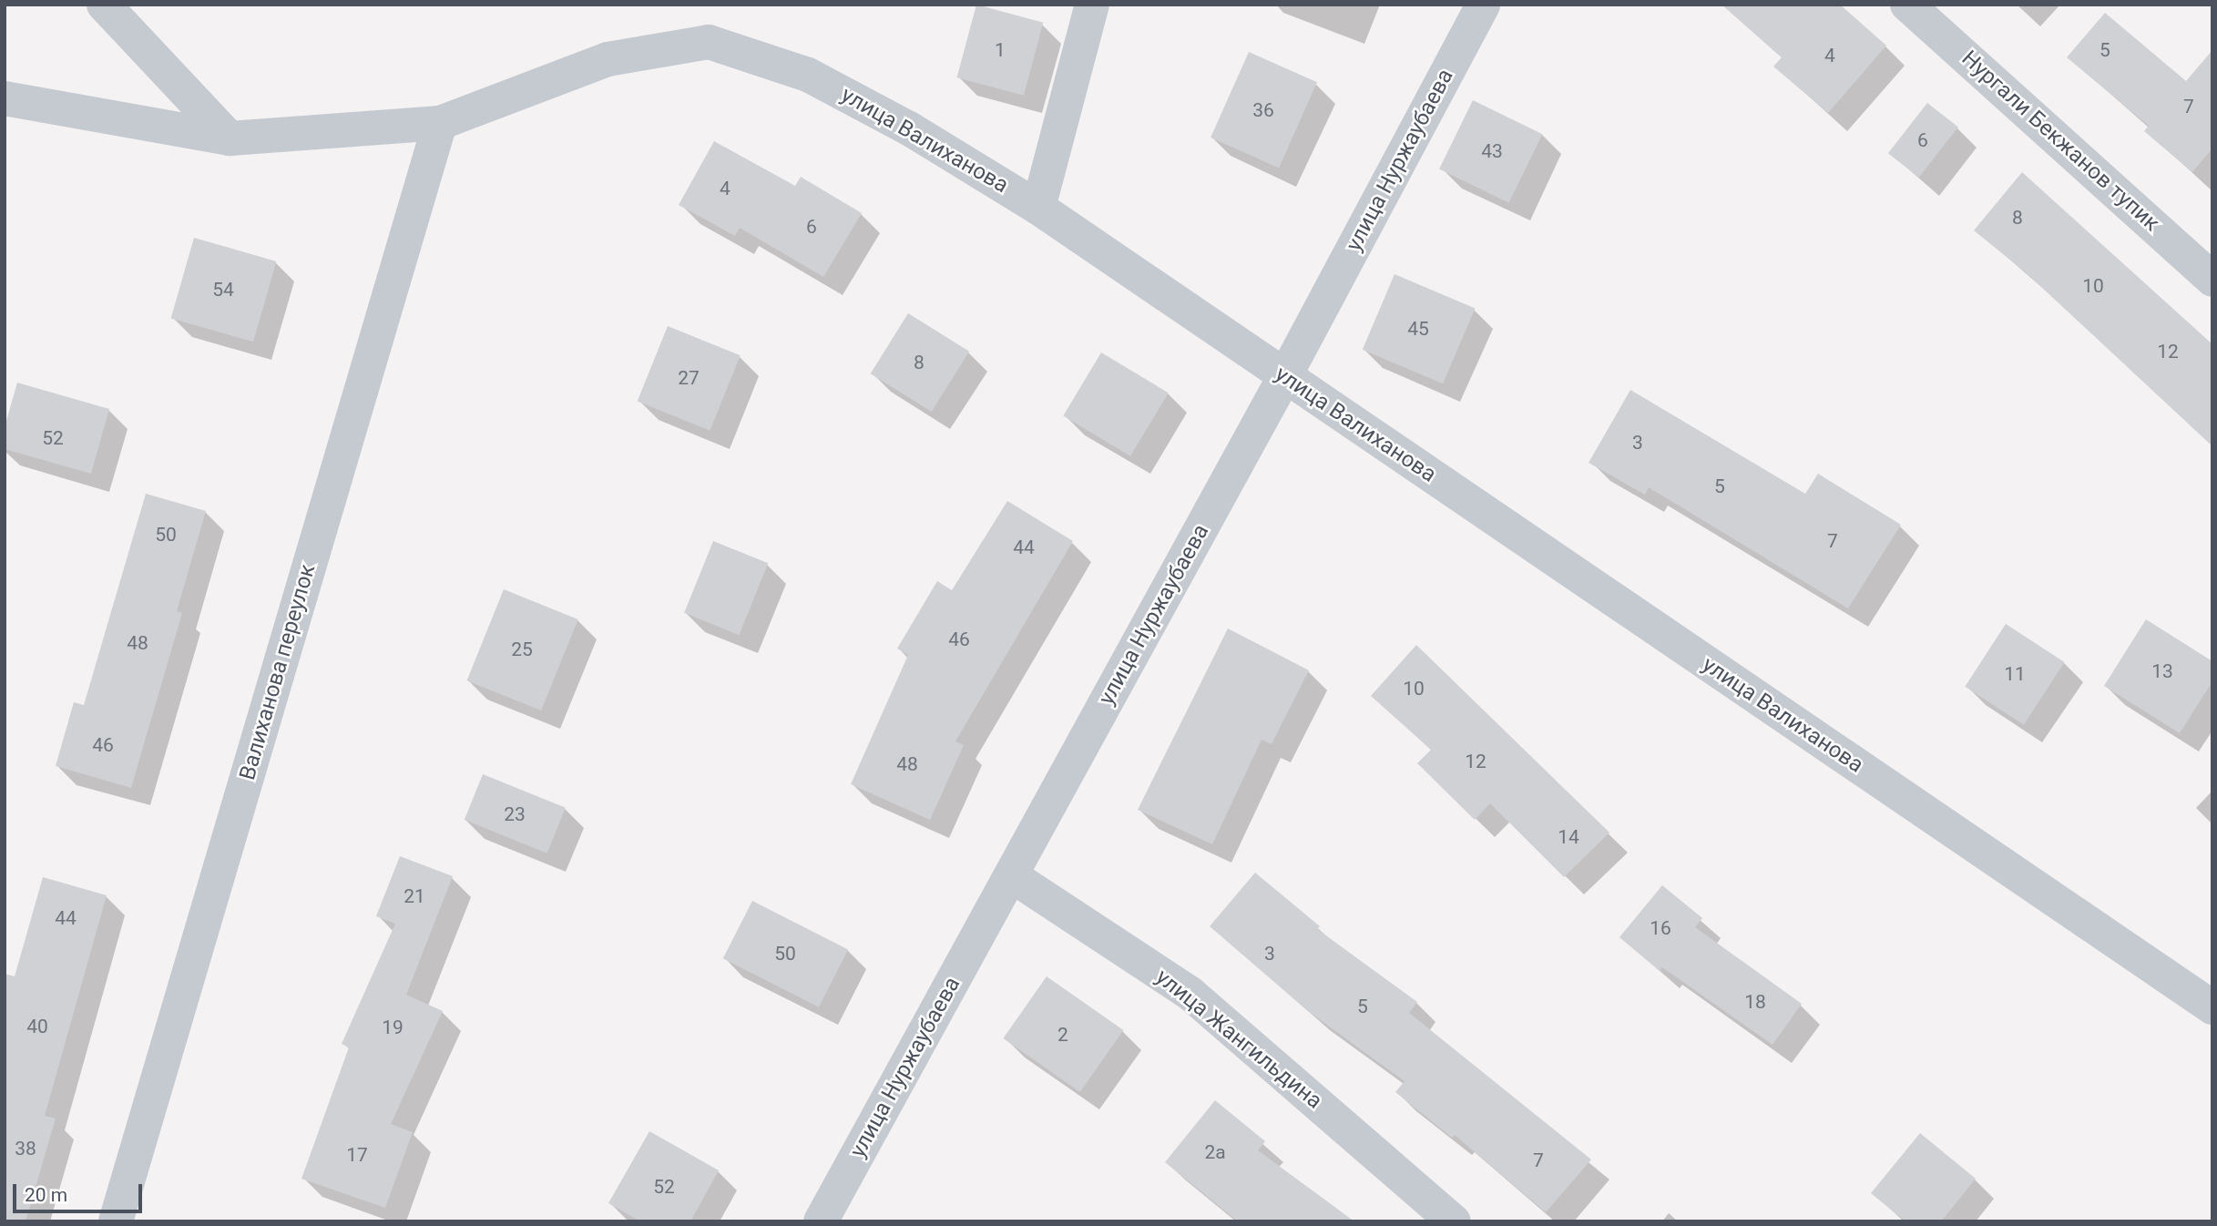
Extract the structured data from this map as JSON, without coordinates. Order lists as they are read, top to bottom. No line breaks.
{"streets":{"street":["улица Валиханова","Нургали Бекжанов тупик","улица Нуржаубаева","Валиханова переулок","улица Жангильдина"]},"crossings":[["улица Валиханова","улица Нуржаубаева"],["улица Валиханова","Валиханова переулок"],["улица Нуржаубаева","улица Жангильдина"]],"house_numbers":["1","5","4","7","36","6","43","4","8","6","10","54","45","12","8","27","52","3","5","50","7","44","46","48","25","13","11","10","46","12","48","23","14","21","44","16","50","3","18","5","40","19","2","38","2а","17","7","52"],"scale_bar":"20 m"}
